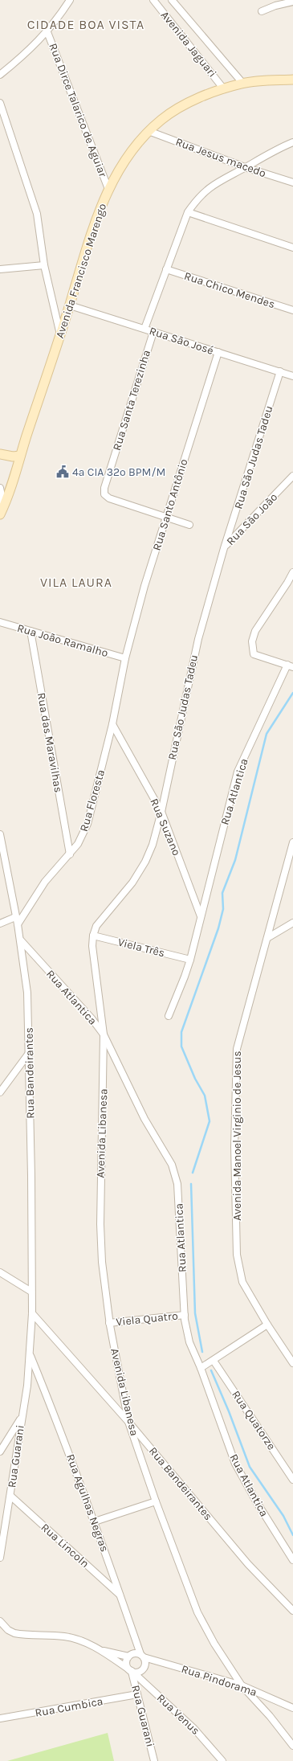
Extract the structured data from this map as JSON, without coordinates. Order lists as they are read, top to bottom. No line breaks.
{"streets":{"main road":["Avenida Francisco Marengo"],"street":["Avenida Jaguari","Rua Dirce Talarico de Aguiar","Rua Jesus macedo","Rua Chico Mendes","Rua São José","Rua Santa Terezinha","Rua São Judas Tadeu","Rua Santo Antônio","Rua São João","Rua João Ramalho","Rua das Maravilhas","Rua Atlantica","Rua Floresta","Rua Suzano","Viela Três","Rua Bandeirantes","Avenida Libanesa","Avenida Manoel Virginio de Jesus","Viela Quatro","Rua Quatorze","Rua Guarani","Rua Agulhas Negras","Rua Lincoln","Rua Pindorama","Rua Cumbica","Rua Venus"]},"crossings":[["Avenida Jaguari","Avenida Francisco Marengo"],["Rua Dirce Talarico de Aguiar","Avenida Francisco Marengo"],["Rua Jesus macedo","Avenida Francisco Marengo"],["Avenida Francisco Marengo","Rua São José"],["Rua São José","Rua Santa Terezinha"],["Rua São José","Rua São Judas Tadeu"],["Rua São José","Rua Santo Antônio"],["Rua Santa Terezinha","Rua Santo Antônio"],["Rua São Judas Tadeu","Rua São João"],["Rua São Judas Tadeu","Rua Atlantica"],["Rua São Judas Tadeu","Rua Suzano"],["Rua São Judas Tadeu","Viela Três"],["Rua São Judas Tadeu","Avenida Libanesa"],["Rua Santo Antônio","Rua João Ramalho"],["Rua Santo Antônio","Rua Floresta"],["Rua João Ramalho","Rua das Maravilhas"],["Rua João Ramalho","Rua Floresta"],["Rua das Maravilhas","Rua Floresta"],["Rua Atlantica","Rua Suzano"],["Rua Atlantica","Viela Três"],["Rua Atlantica","Rua Bandeirantes"],["Rua Atlantica","Avenida Libanesa"],["Rua Atlantica","Viela Quatro"],["Rua Floresta","Rua Suzano"],["Rua Floresta","Rua Bandeirantes"],["Rua Bandeirantes","Avenida Libanesa"],["Rua Bandeirantes","Rua Guarani"],["Rua Bandeirantes","Rua Agulhas Negras"],["Avenida Libanesa","Viela Quatro"],["Avenida Libanesa","Rua Pindorama"],["Rua Guarani","Rua Agulhas Negras"],["Rua Guarani","Rua Lincoln"],["Rua Guarani","Rua Pindorama"],["Rua Guarani","Rua Cumbica"],["Rua Guarani","Rua Venus"],["Rua Agulhas Negras","Rua Lincoln"],["Rua Agulhas Negras","Rua Pindorama"],["Rua Agulhas Negras","Rua Venus"],["Rua Pindorama","Rua Venus"]],"districts":["CIDADE BOA VISTA","VILA LAURA"],"places":{"public building":["4ª CIA 32º BPM/M"]}}
